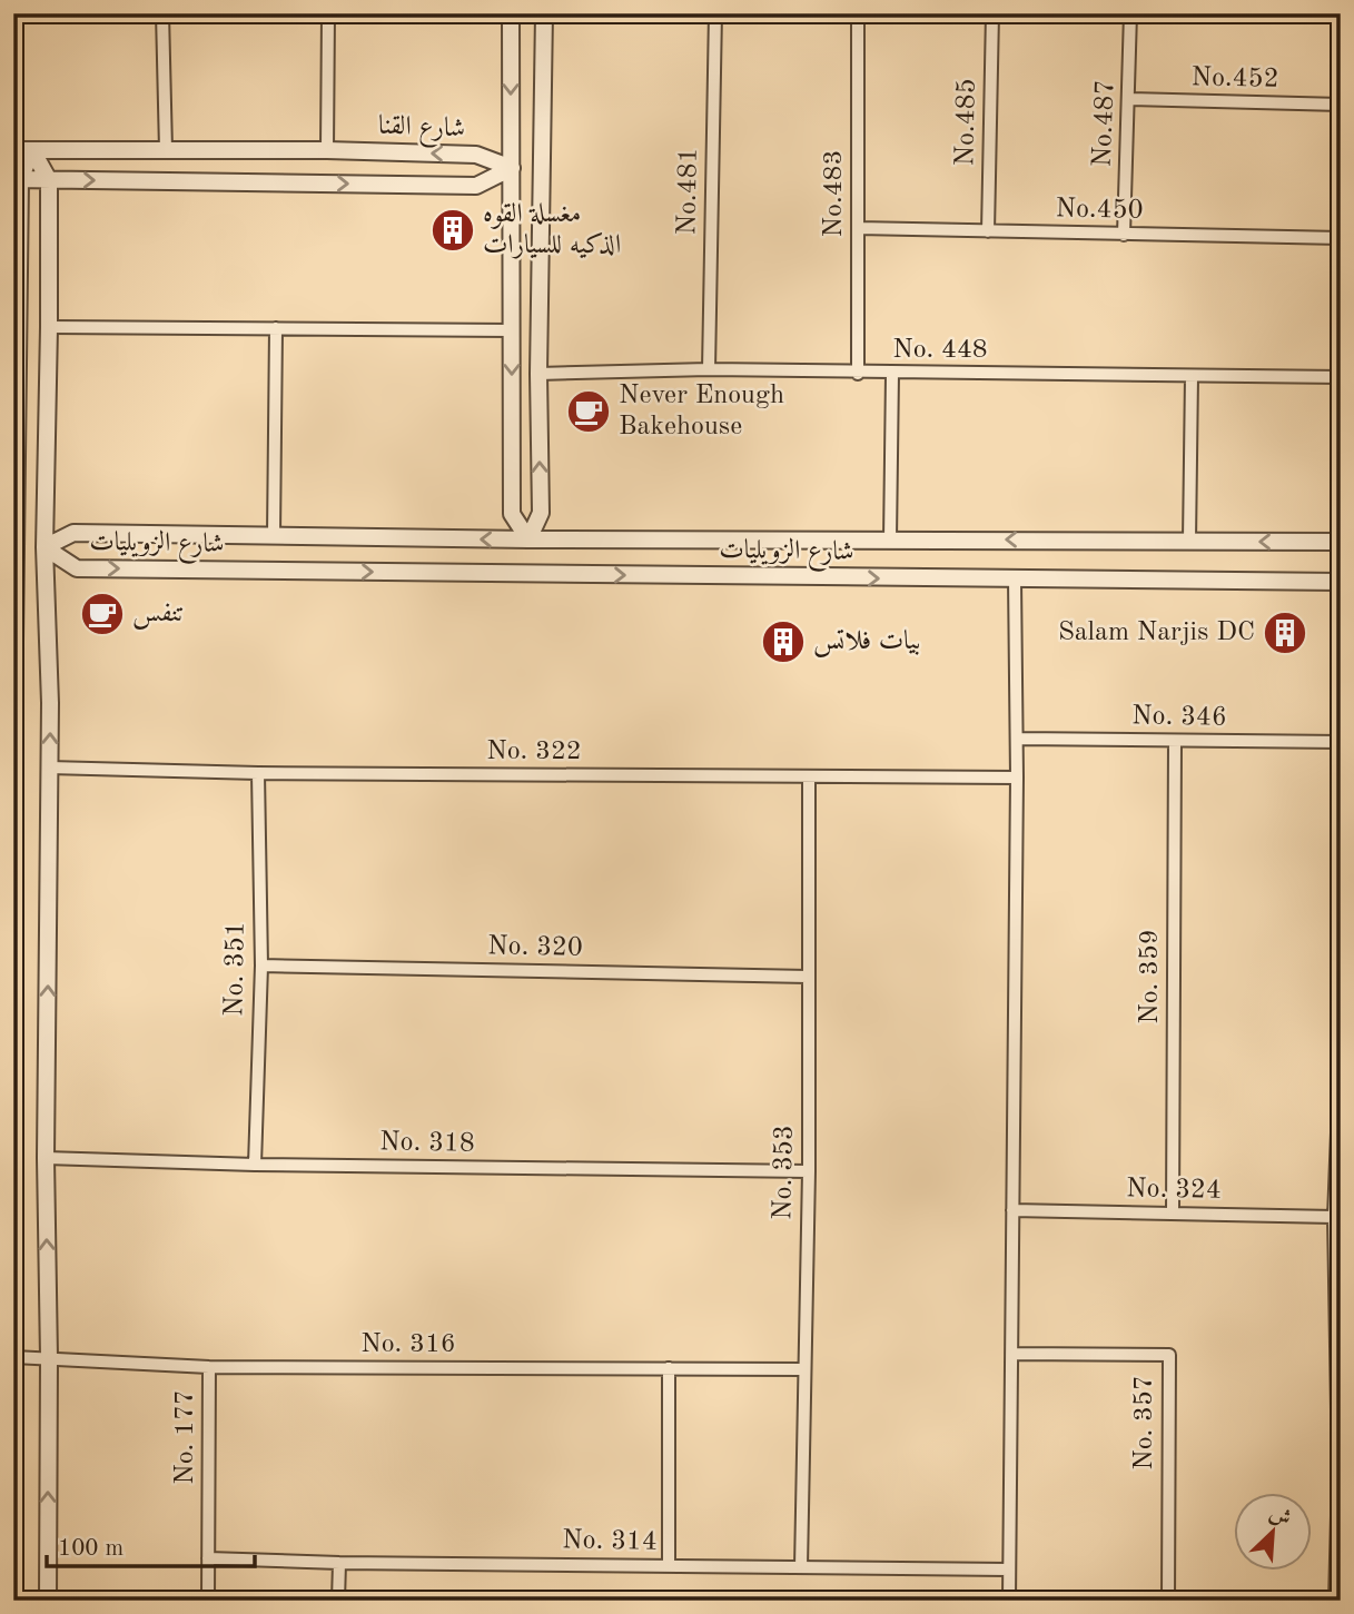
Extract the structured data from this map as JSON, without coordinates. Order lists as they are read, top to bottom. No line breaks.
{"streets":{"street":["No.452","No.485","No.487","شارع القنا","No.481","No.483","No.450","No. 448","شارع الزويليات","No. 346","No. 322","No. 320","No. 351","No. 359","No. 318","No. 353","No. 324","No. 316","No. 357","No. 177","No. 314"]},"crossings":[["No.452","No.487"],["No.485","No.450"],["No.487","No.450"],["No.481","No. 448"],["No.483","No.450"],["No.483","No. 448"],["No. 346","No. 359"],["No. 322","No. 351"],["No. 322","No. 353"],["No. 320","No. 351"],["No. 320","No. 353"],["No. 351","No. 318"],["No. 359","No. 324"],["No. 318","No. 353"],["No. 353","No. 316"],["No. 353","No. 314"],["No. 316","No. 177"],["No. 177","No. 314"]],"places":{"building":["مغسلة القوه الذكيه للسيارات","Salam Narjis DC","بيات فلاتس"],"cafe":["Never Enough Bakehouse","تنفس"]},"scale_bar":"100 m","north":"top right"}
